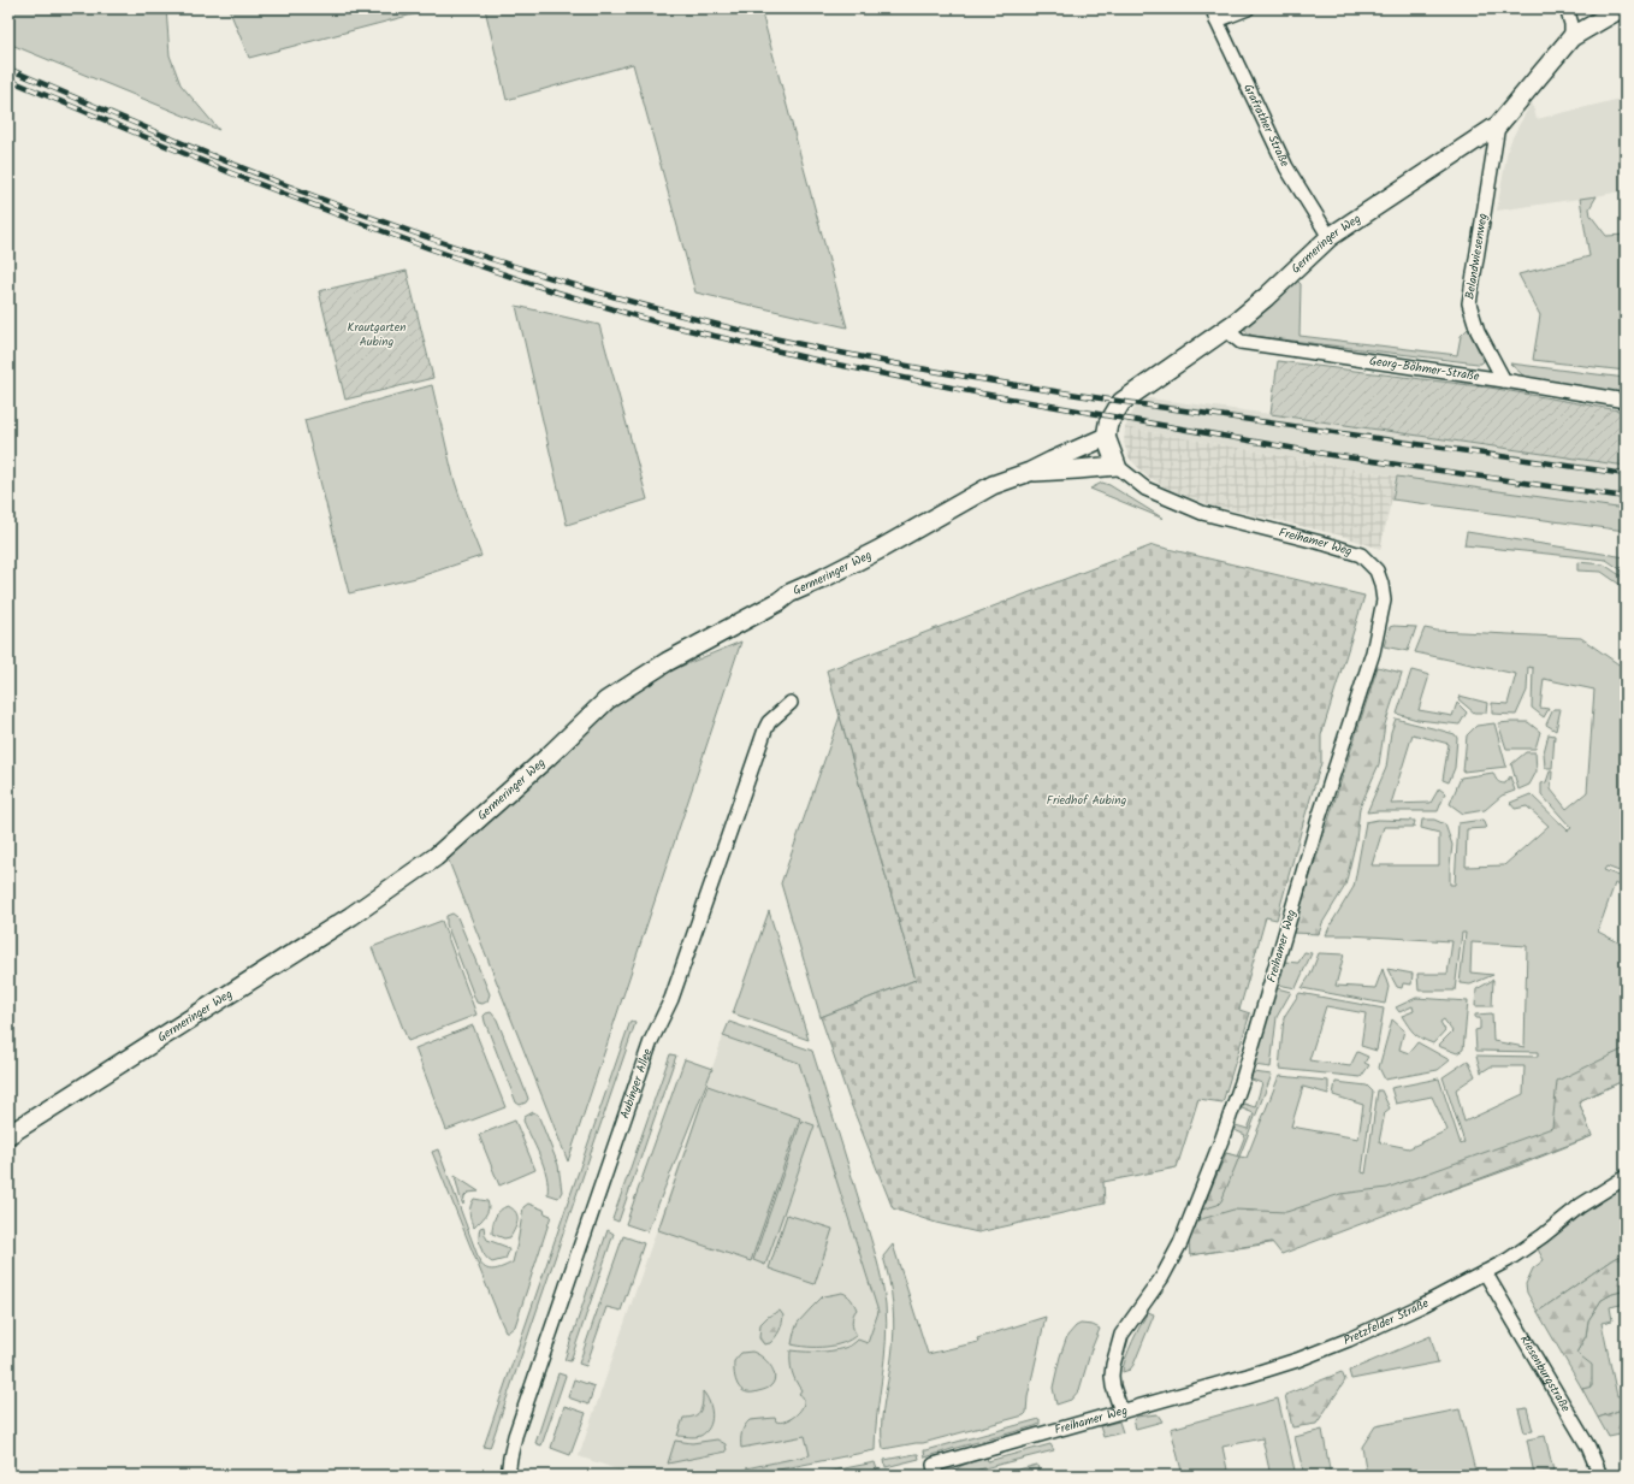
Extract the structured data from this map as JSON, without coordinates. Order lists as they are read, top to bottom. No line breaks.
{"streets":{"street":["Grafrather Straße","Germeringer Weg","Belandwiesenweg","Georg-Böhmer-Straße","Freihamer Weg","Aubinger Allee","Pretzfelder Straße","Riesenburgstraße"]},"crossings":[["Grafrather Straße","Germeringer Weg"],["Germeringer Weg","Belandwiesenweg"],["Germeringer Weg","Georg-Böhmer-Straße"],["Germeringer Weg","Freihamer Weg"],["Belandwiesenweg","Georg-Böhmer-Straße"],["Freihamer Weg","Pretzfelder Straße"],["Pretzfelder Straße","Riesenburgstraße"]],"parks":["Krautgarten Aubing","Friedhof Aubing"]}
